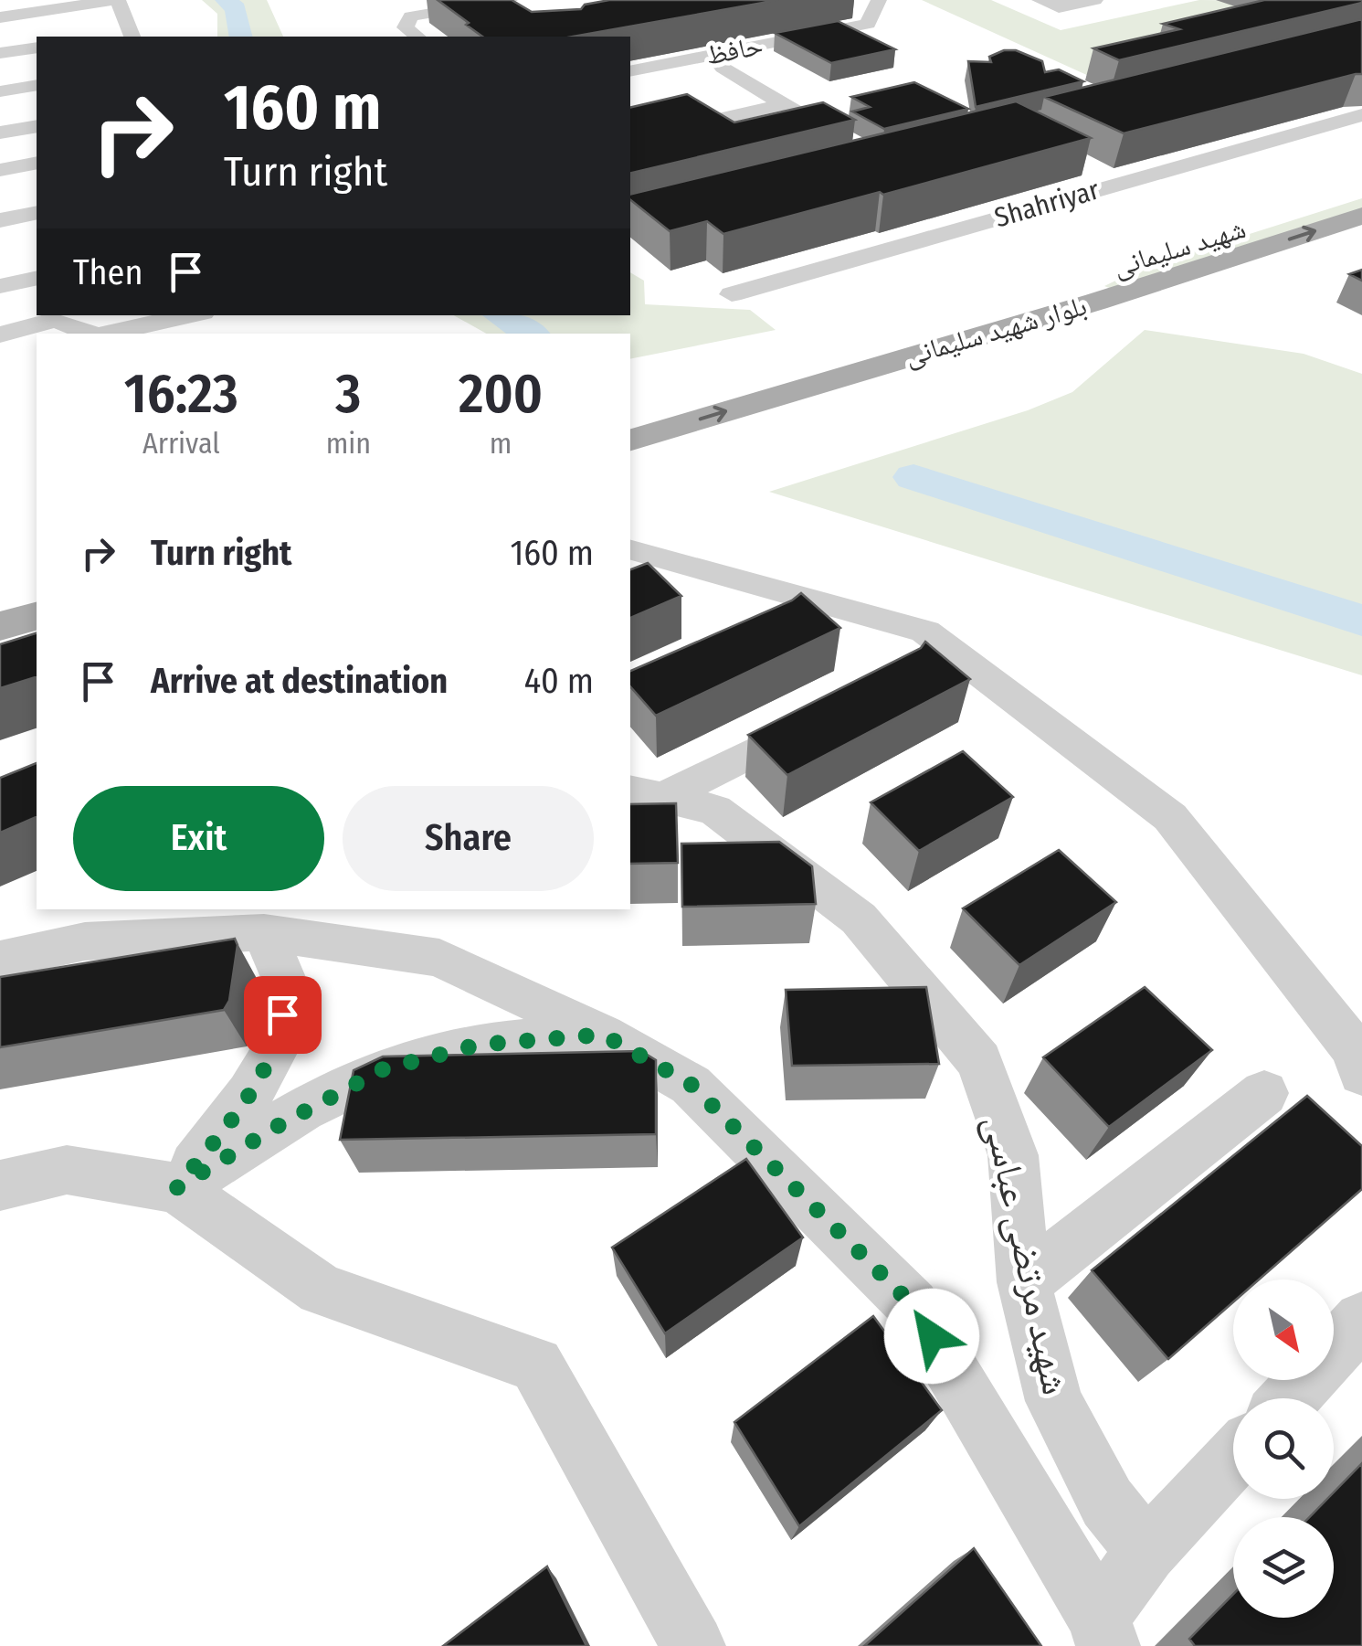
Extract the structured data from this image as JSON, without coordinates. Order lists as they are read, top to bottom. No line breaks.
{"streets":{"main road":["شهید سلیمانی","بلوار شهید سلیمانی"],"street":["حافظ","Shahriyar","شهید مرتضی عباسی"]},"one_way":["بلوار شهید سلیمانی"],"north":"bottom right","page":{"turn":["160 m","Turn right"],"then":"Then","eta":["16:23","Arrival","3","min","200","m"],"list":[{"name":"Turn right","value":"160 m"},{"name":"Arrive at destination","value":"40 m"}],"buttons":["Exit","Share"]}}
